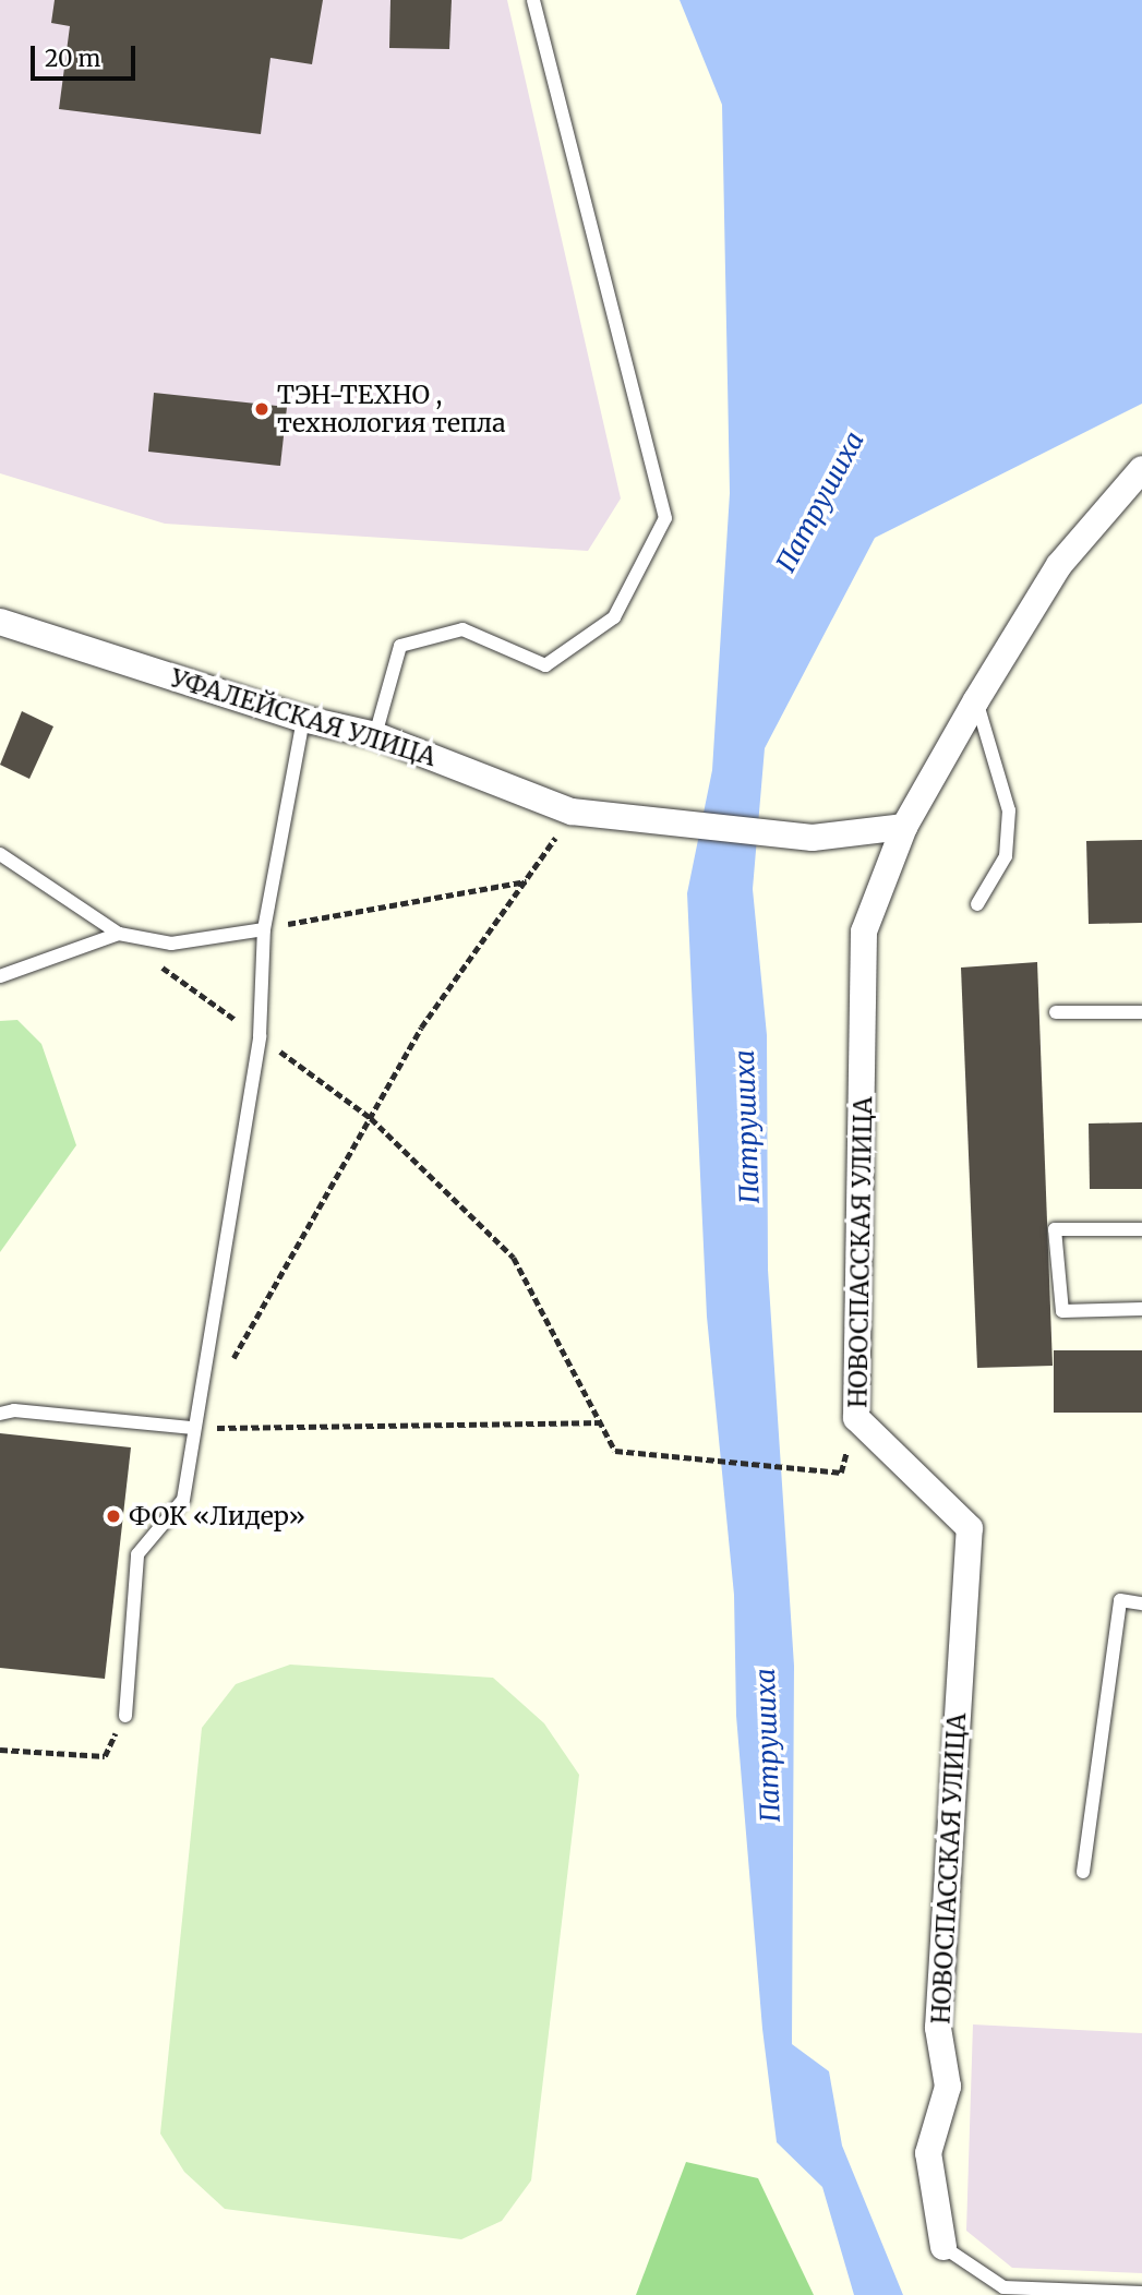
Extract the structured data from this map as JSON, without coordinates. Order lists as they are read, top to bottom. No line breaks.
{"streets":{"street":["УФАЛЕЙСКАЯ УЛИЦА","НОВОСПАССКАЯ УЛИЦА"]},"crossings":[["УФАЛЕЙСКАЯ УЛИЦА","НОВОСПАССКАЯ УЛИЦА"]],"water":["Патрушиха"],"places":["ТЭН-ТЕХНО , технология тепла","ФОК «Лидер»"],"scale_bar":"20 m"}
